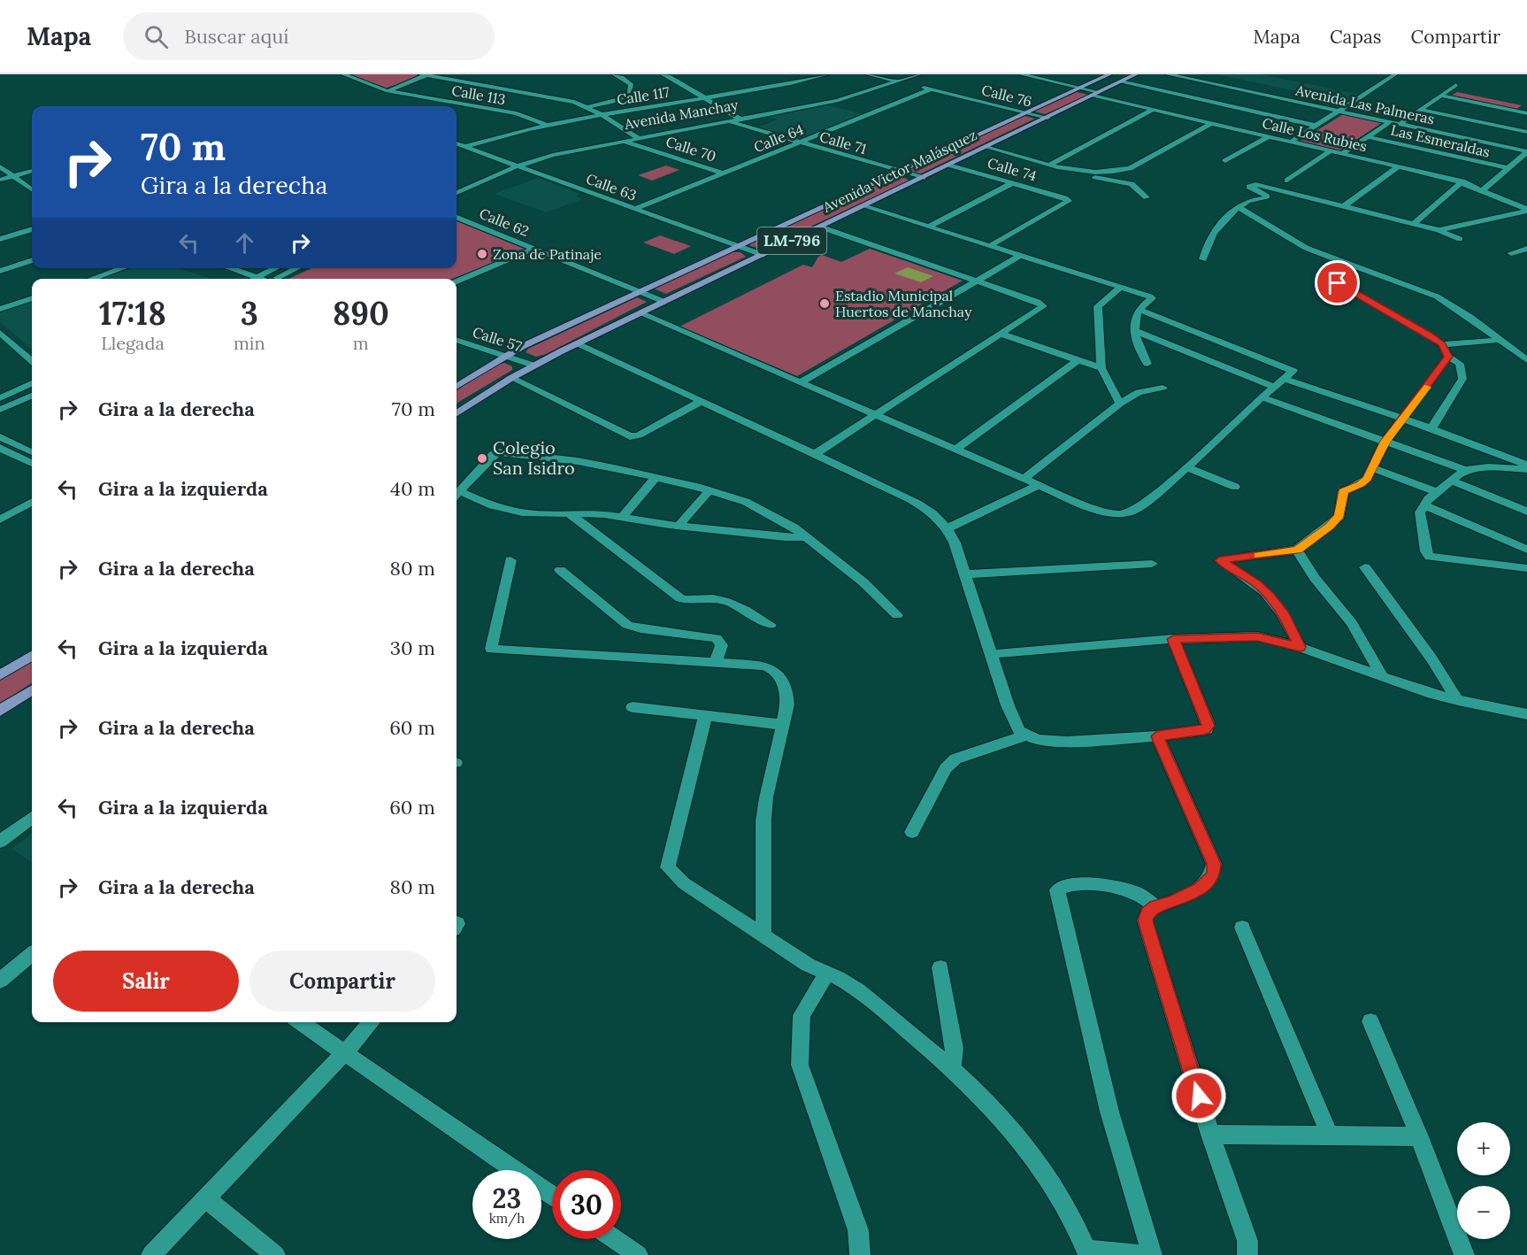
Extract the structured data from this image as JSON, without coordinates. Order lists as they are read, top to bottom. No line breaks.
{"streets":{"main road":["Avenida Victor Malásquez","LM-796"],"street":["Calle 113","Calle 117","Calle 76","Avenida Las Palmeras","Avenida Manchay","Calle Los Rubies","Calle 64","Las Esmeraldas","Calle 71","Calle 70","Calle 74","Calle 63","Calle 62","Calle 57"]},"crossings":[["Calle 113","Calle 117"],["Calle 117","Calle 63"],["Calle 76","Avenida Manchay"],["Calle 76","Calle 64"],["Calle 76","Avenida Victor Malásquez"],["Avenida Manchay","Calle 71"],["Avenida Manchay","Calle 70"],["Avenida Manchay","Calle 63"],["Calle Los Rubies","Avenida Victor Malásquez"],["Calle 64","Calle 71"],["Calle 64","Calle 70"],["Calle 64","Calle 63"],["Calle 71","Avenida Victor Malásquez"],["Calle 74","Avenida Victor Malásquez"],["Avenida Victor Malásquez","Calle 63"],["Avenida Victor Malásquez","Calle 62"],["Avenida Victor Malásquez","Calle 57"]],"places":["Zona de Patinaje","Estadio Municipal Huertos de Manchay","Colegio San Isidro"],"page":{"header":"Mapa","search":"Buscar aquí","nav":["Mapa","Capas","Compartir"],"turn":["70 m","Gira a la derecha"],"eta":["17:18","Llegada","3","min","890","m"],"list":[{"name":"Gira a la derecha","value":"70 m"},{"name":"Gira a la izquierda","value":"40 m"},{"name":"Gira a la derecha","value":"80 m"},{"name":"Gira a la izquierda","value":"30 m"},{"name":"Gira a la derecha","value":"60 m"},{"name":"Gira a la izquierda","value":"60 m"},{"name":"Gira a la derecha","value":"80 m"}],"buttons":["Salir","Compartir"],"map_buttons":["+","−"],"speed":"23 km/h","limit":"30"}}
